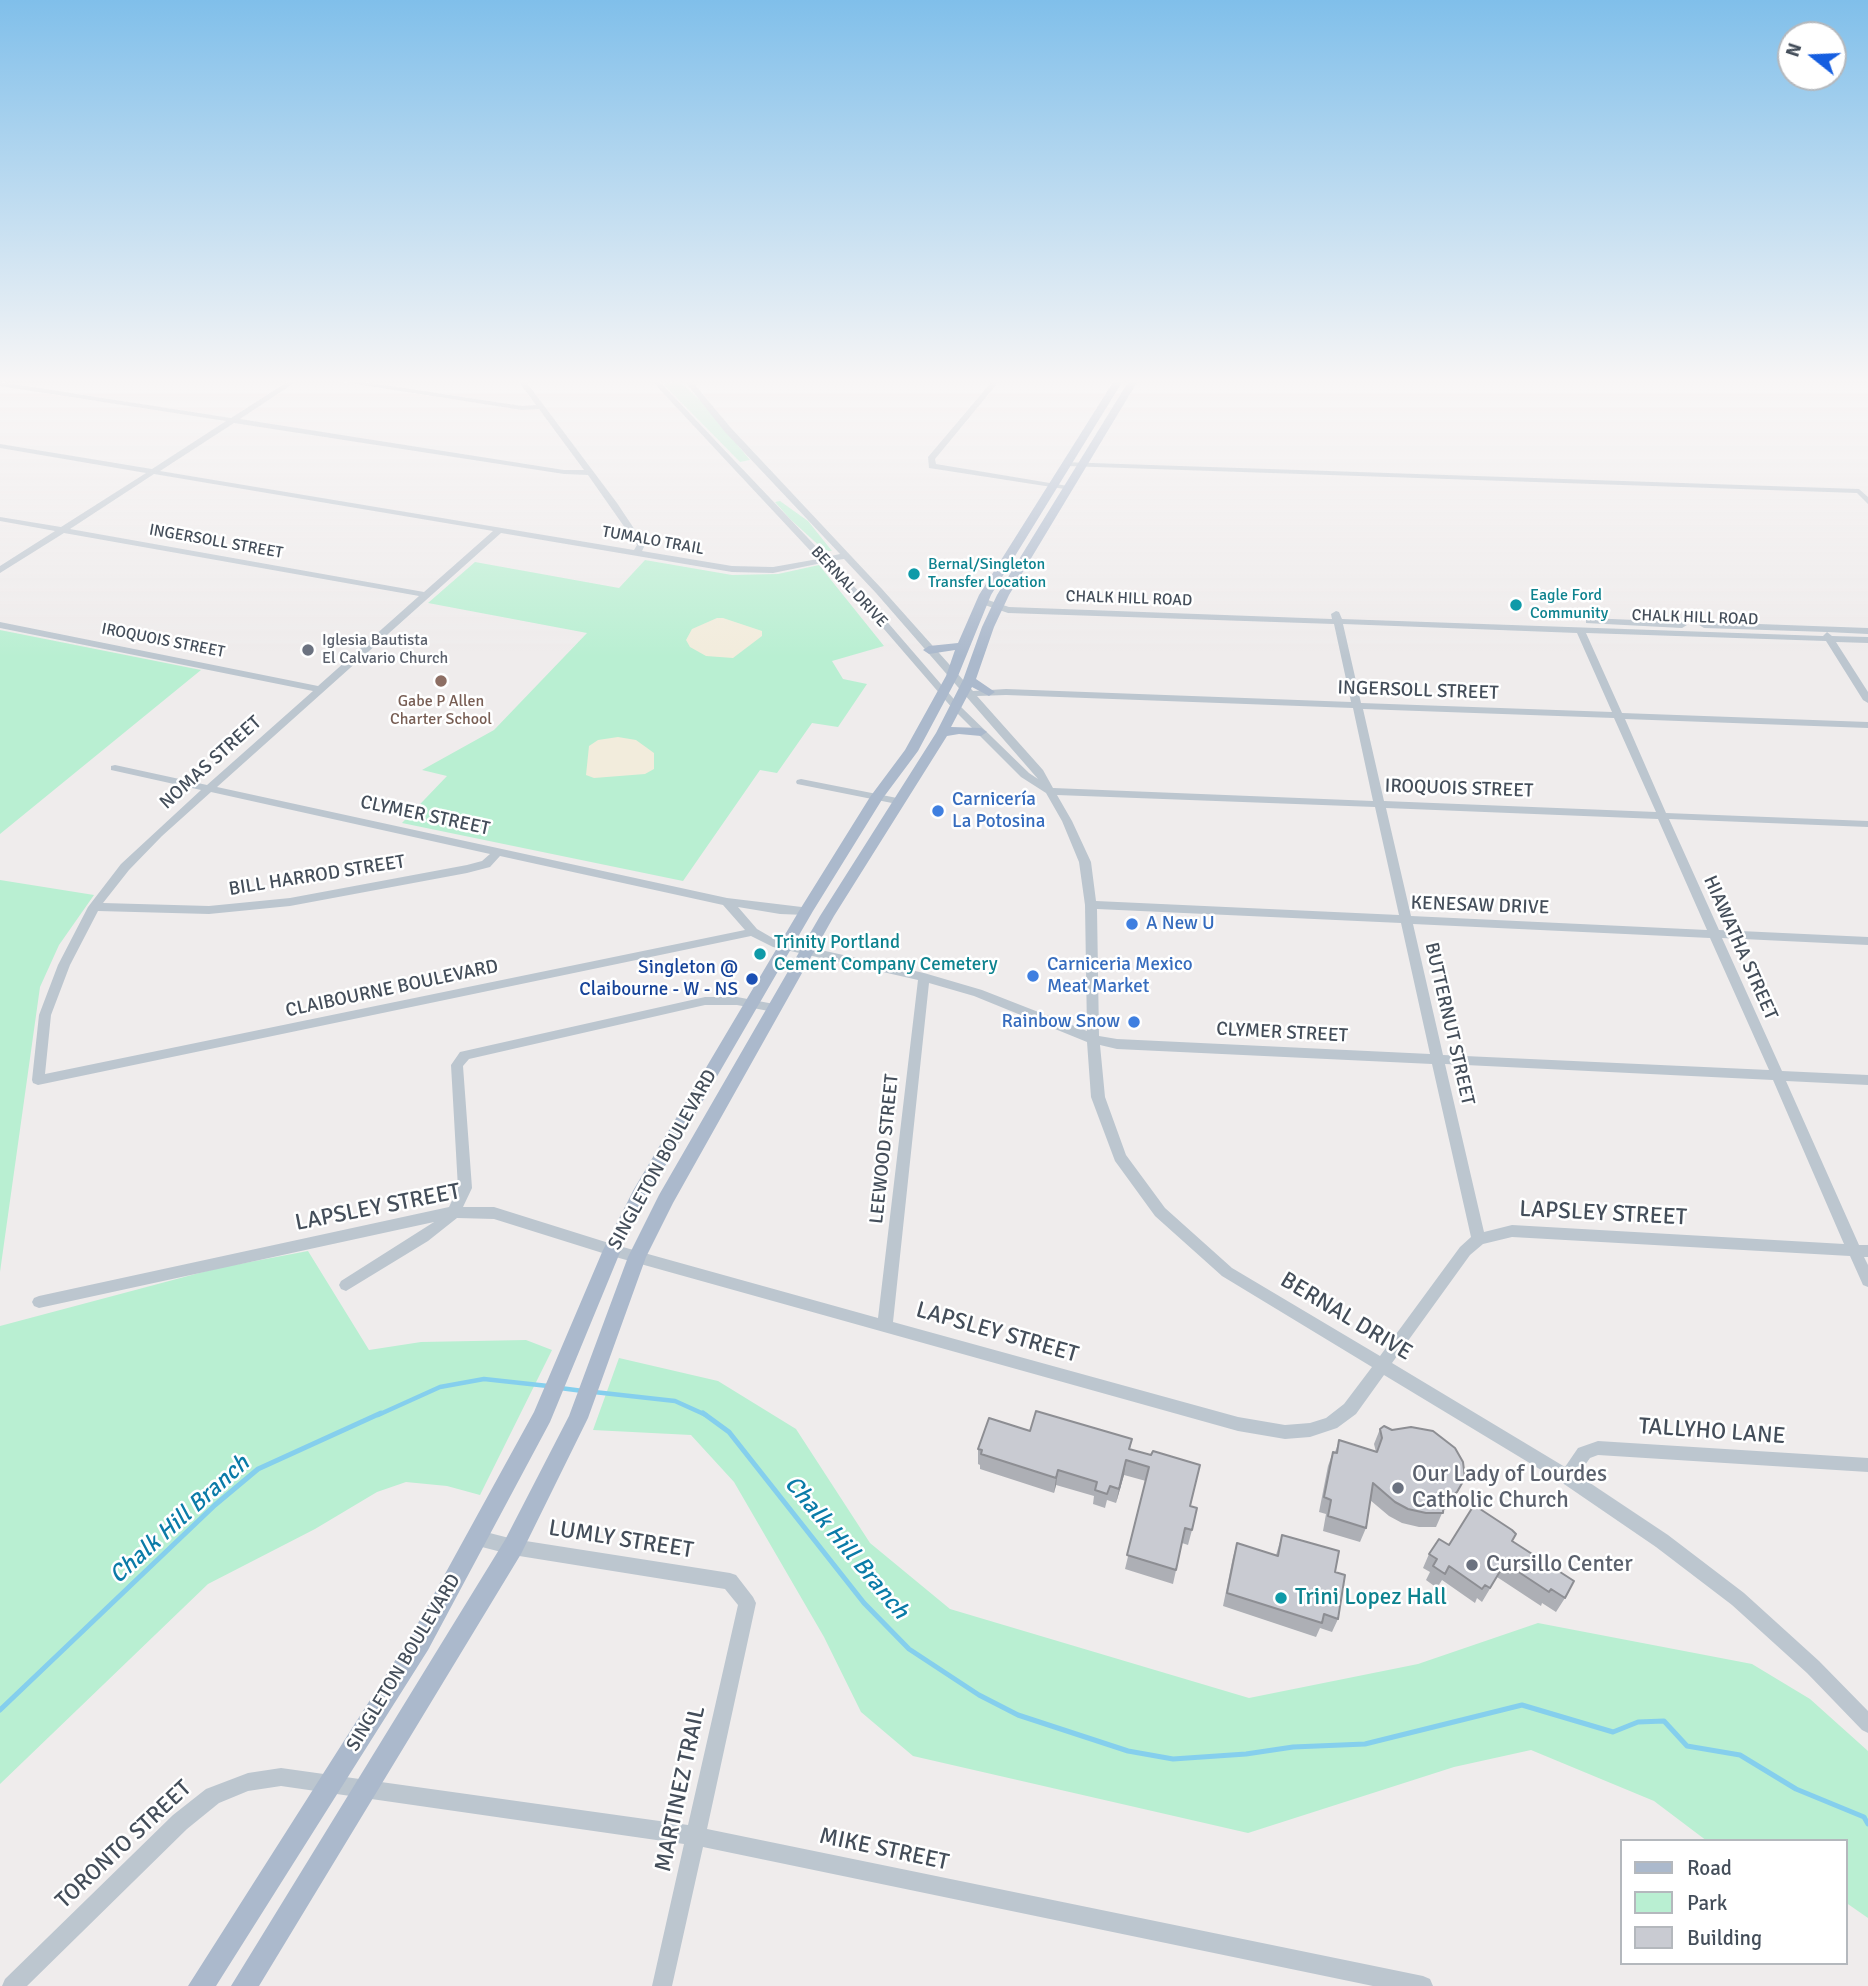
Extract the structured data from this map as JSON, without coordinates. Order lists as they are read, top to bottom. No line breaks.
{"streets":{"main road":["SINGLETON BOULEVARD"],"street":["TUMALO TRAIL","INGERSOLL STREET","BERNAL DRIVE","CHALK HILL ROAD","IROQUOIS STREET","NOMAS STREET","CLYMER STREET","BILL HARROD STREET","KENESAW DRIVE","HIAWATHA STREET","CLAIBOURNE BOULEVARD","BUTTERNUT STREET","LEEWOOD STREET","LAPSLEY STREET","TALLYHO LANE","LUMLY STREET","MARTINEZ TRAIL","TORONTO STREET","MIKE STREET"]},"crossings":[["TUMALO TRAIL","BERNAL DRIVE"],["TUMALO TRAIL","NOMAS STREET"],["INGERSOLL STREET","NOMAS STREET"],["INGERSOLL STREET","HIAWATHA STREET"],["INGERSOLL STREET","BUTTERNUT STREET"],["BERNAL DRIVE","IROQUOIS STREET"],["BERNAL DRIVE","CLYMER STREET"],["BERNAL DRIVE","KENESAW DRIVE"],["BERNAL DRIVE","SINGLETON BOULEVARD"],["BERNAL DRIVE","LAPSLEY STREET"],["BERNAL DRIVE","TALLYHO LANE"],["CHALK HILL ROAD","HIAWATHA STREET"],["CHALK HILL ROAD","BUTTERNUT STREET"],["CHALK HILL ROAD","SINGLETON BOULEVARD"],["IROQUOIS STREET","NOMAS STREET"],["IROQUOIS STREET","HIAWATHA STREET"],["IROQUOIS STREET","BUTTERNUT STREET"],["NOMAS STREET","CLYMER STREET"],["NOMAS STREET","BILL HARROD STREET"],["NOMAS STREET","CLAIBOURNE BOULEVARD"],["CLYMER STREET","BILL HARROD STREET"],["CLYMER STREET","HIAWATHA STREET"],["CLYMER STREET","CLAIBOURNE BOULEVARD"],["CLYMER STREET","BUTTERNUT STREET"],["CLYMER STREET","LEEWOOD STREET"],["CLYMER STREET","SINGLETON BOULEVARD"],["KENESAW DRIVE","HIAWATHA STREET"],["KENESAW DRIVE","BUTTERNUT STREET"],["HIAWATHA STREET","LAPSLEY STREET"],["BUTTERNUT STREET","LAPSLEY STREET"],["LEEWOOD STREET","LAPSLEY STREET"],["SINGLETON BOULEVARD","LAPSLEY STREET"],["SINGLETON BOULEVARD","LUMLY STREET"],["SINGLETON BOULEVARD","TORONTO STREET"],["SINGLETON BOULEVARD","MIKE STREET"],["LUMLY STREET","MARTINEZ TRAIL"],["MARTINEZ TRAIL","MIKE STREET"],["TORONTO STREET","MIKE STREET"]],"water":["Chalk Hill Branch"],"places":["Bernal/Singleton Transfer Location","Eagle Ford Community","Iglesia Bautista El Calvario Church","Gabe P Allen Charter School","Carnicería La Potosina","A New U","Trinity Portland Cement Company Cemetery","Carniceria Mexico Meat Market","Singleton @ Claibourne - W - NS","Rainbow Snow","Our Lady of Lourdes Catholic Church","Cursillo Center","Trini Lopez Hall"],"legend":["Road","Park","Building"],"north":"left"}
